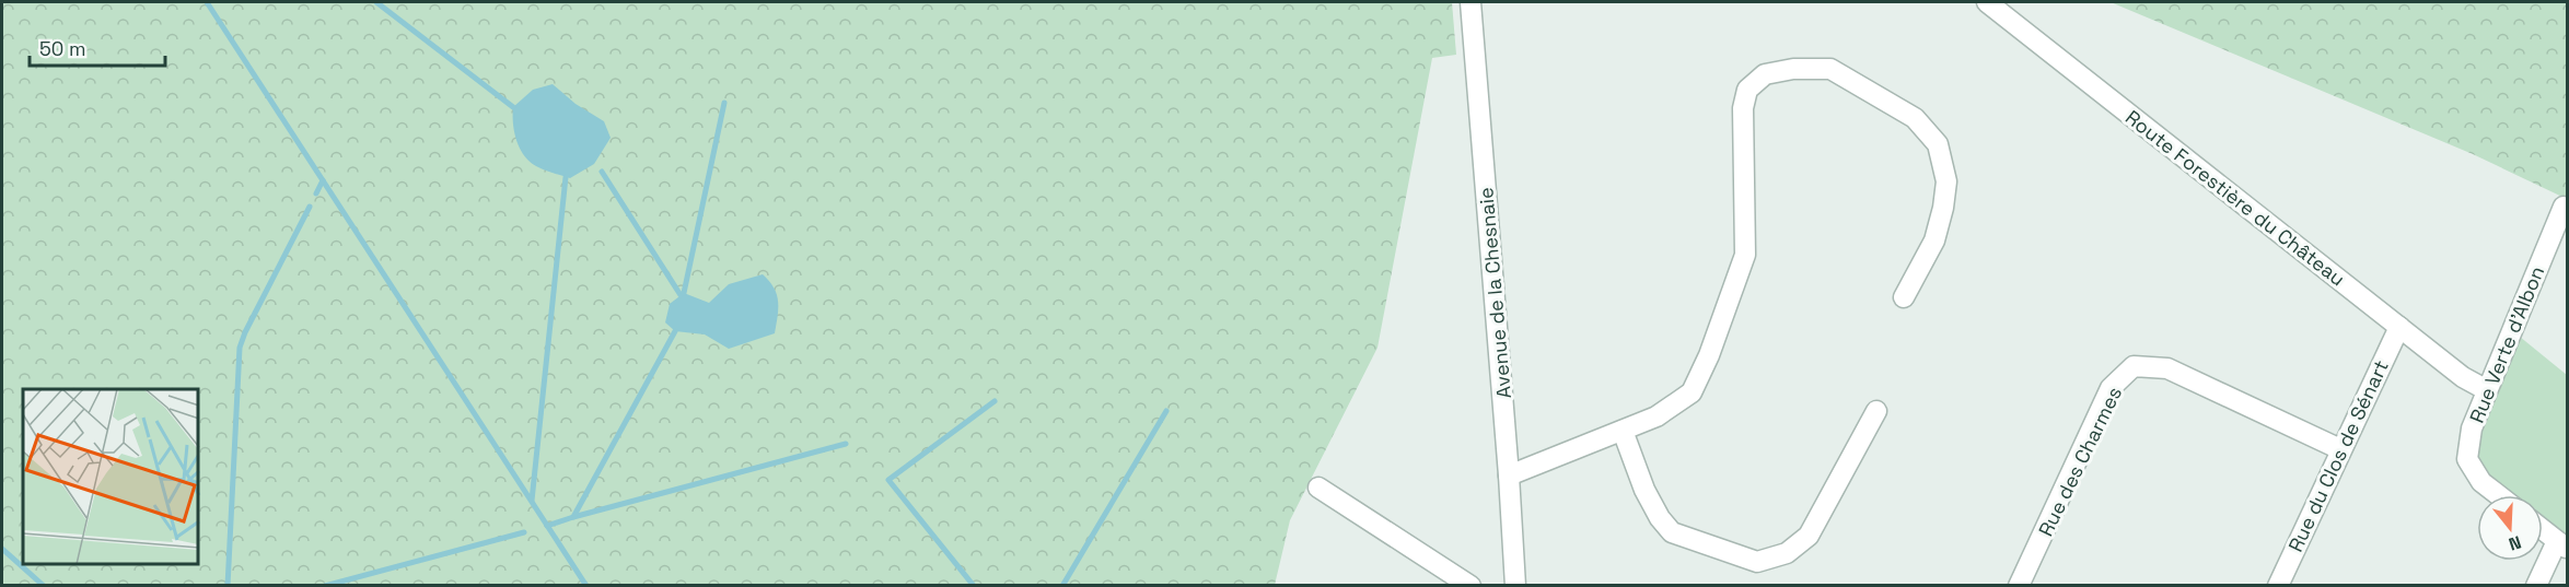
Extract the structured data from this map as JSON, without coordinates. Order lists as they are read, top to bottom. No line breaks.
{"streets":{"street":["Route Forestière du Château","Avenue de la Chesnaie","Rue Verte d'Albon","Rue du Clos de Sénart","Rue des Charmes"]},"crossings":[["Route Forestière du Château","Rue Verte d'Albon"],["Route Forestière du Château","Rue du Clos de Sénart"],["Rue du Clos de Sénart","Rue des Charmes"]],"scale_bar":"50 m","north":"bottom"}
